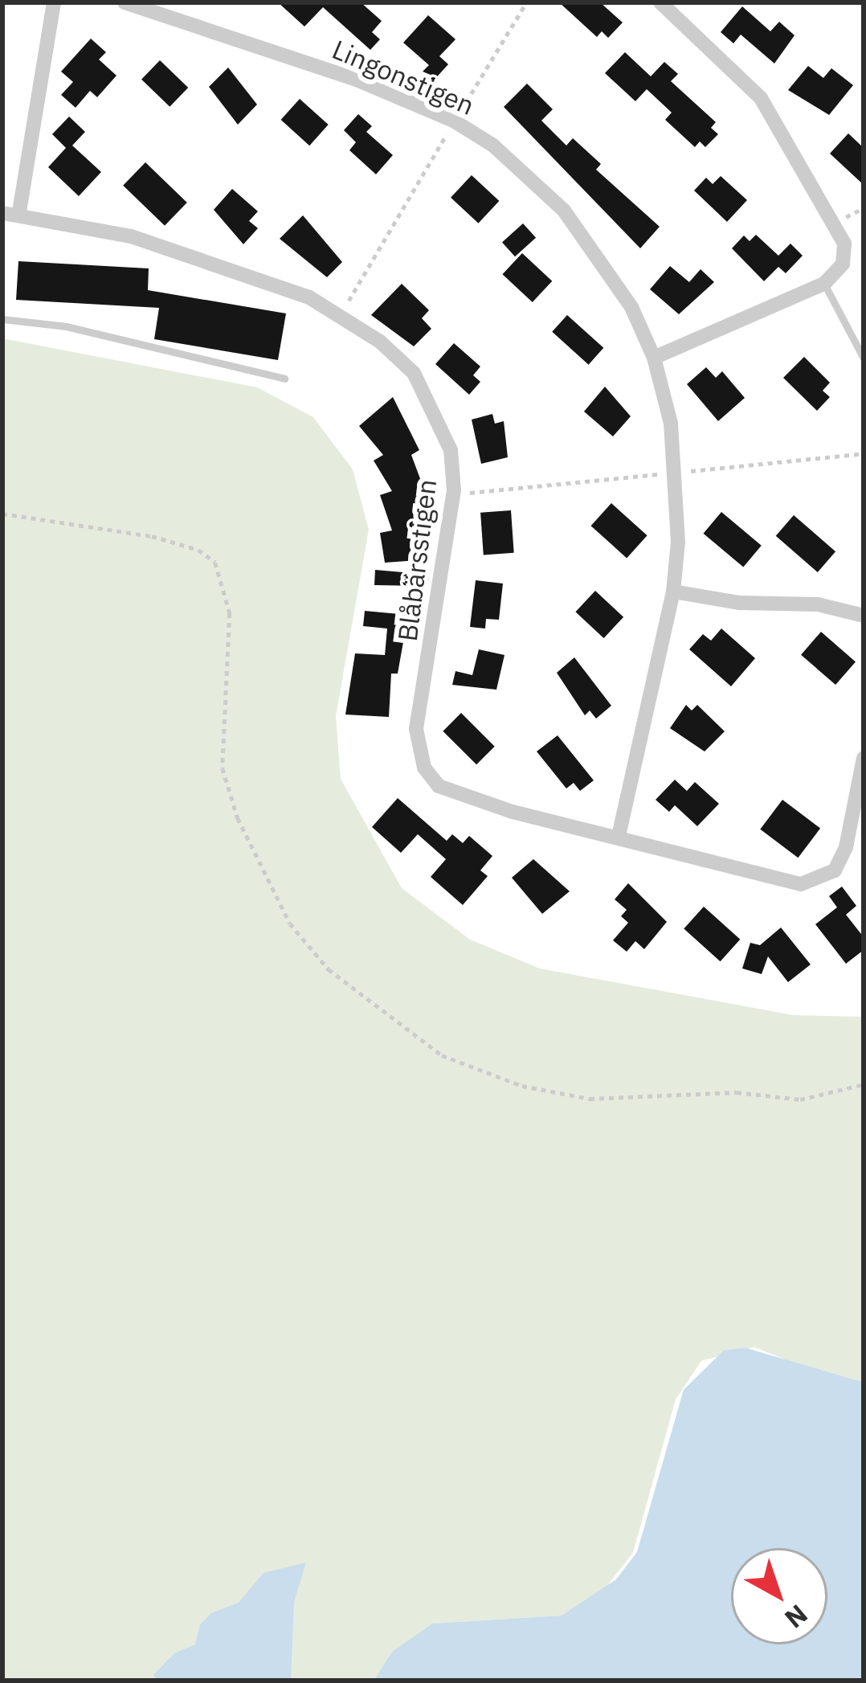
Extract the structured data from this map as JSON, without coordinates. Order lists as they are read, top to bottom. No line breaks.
{"streets":{"street":["Lingonstigen","Blåbärsstigen"]},"crossings":[["Lingonstigen","Blåbärsstigen"]],"north":"bottom right"}
